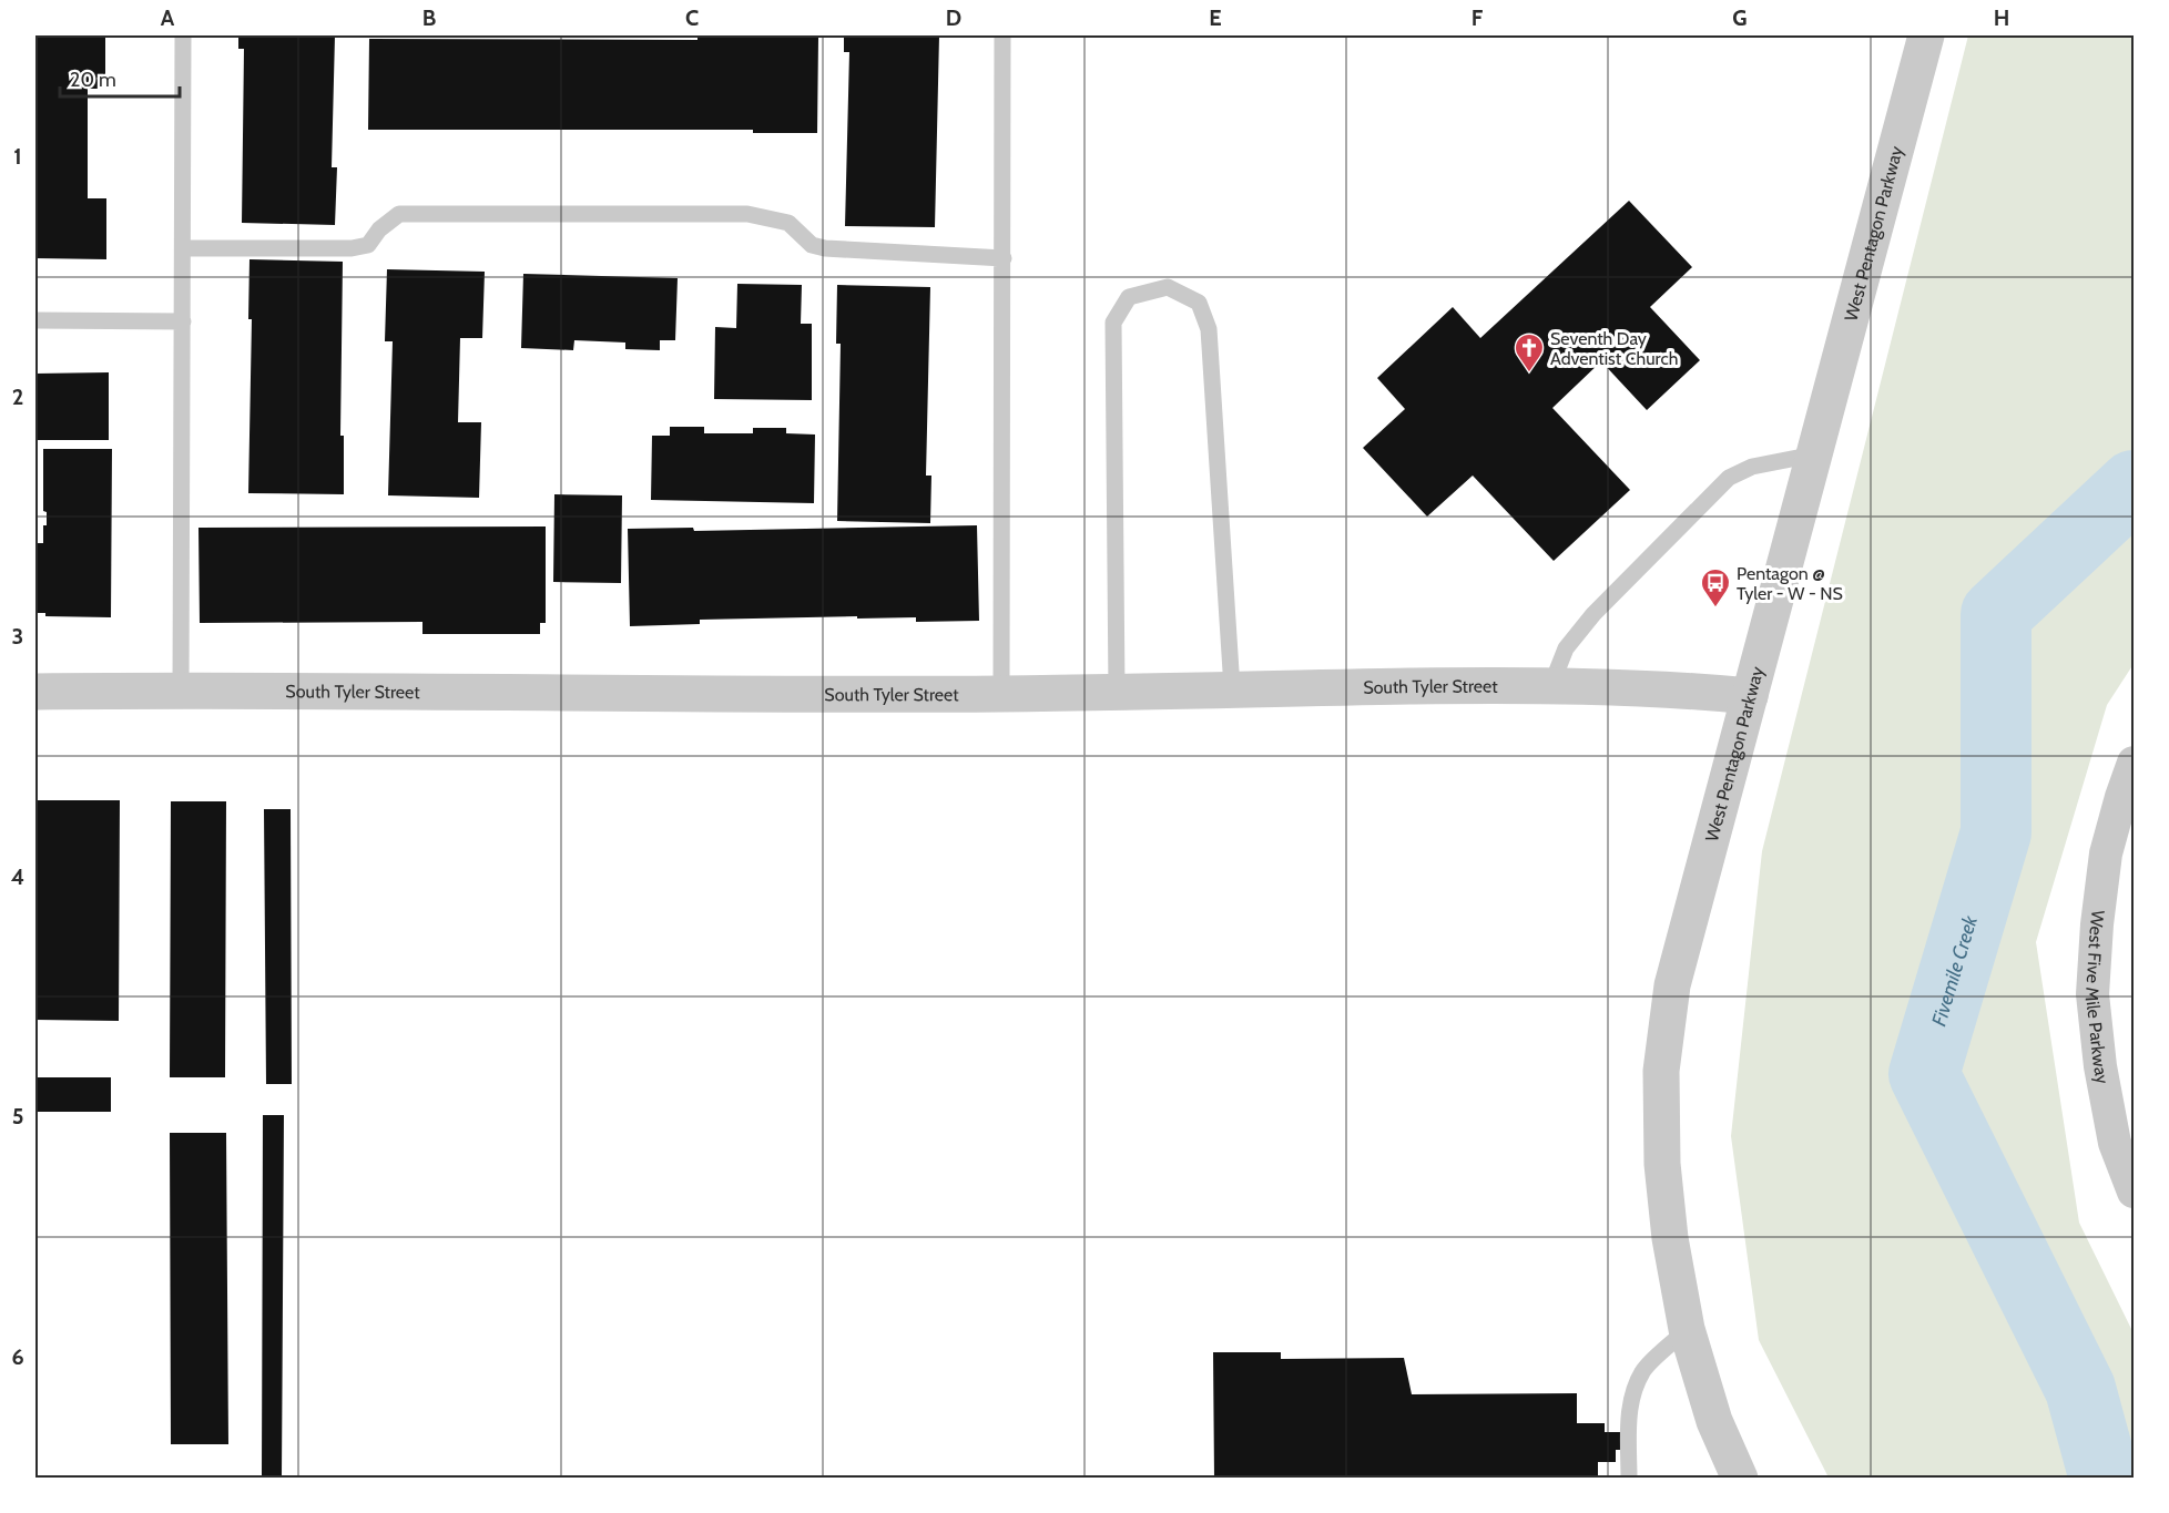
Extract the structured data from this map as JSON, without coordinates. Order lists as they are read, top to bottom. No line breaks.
{"streets":{"street":["West Pentagon Parkway","South Tyler Street","West Five Mile Parkway"]},"crossings":[["West Pentagon Parkway","South Tyler Street"]],"water":["Fivemile Creek"],"places":{"church":["Seventh Day Adventist Church"],"bus stop":["Pentagon @ Tyler - W - NS"]},"scale_bar":"20 m","grid":{"columns":["A","B","C","D","E","F","G","H"],"rows":["1","2","3","4","5","6"]}}
